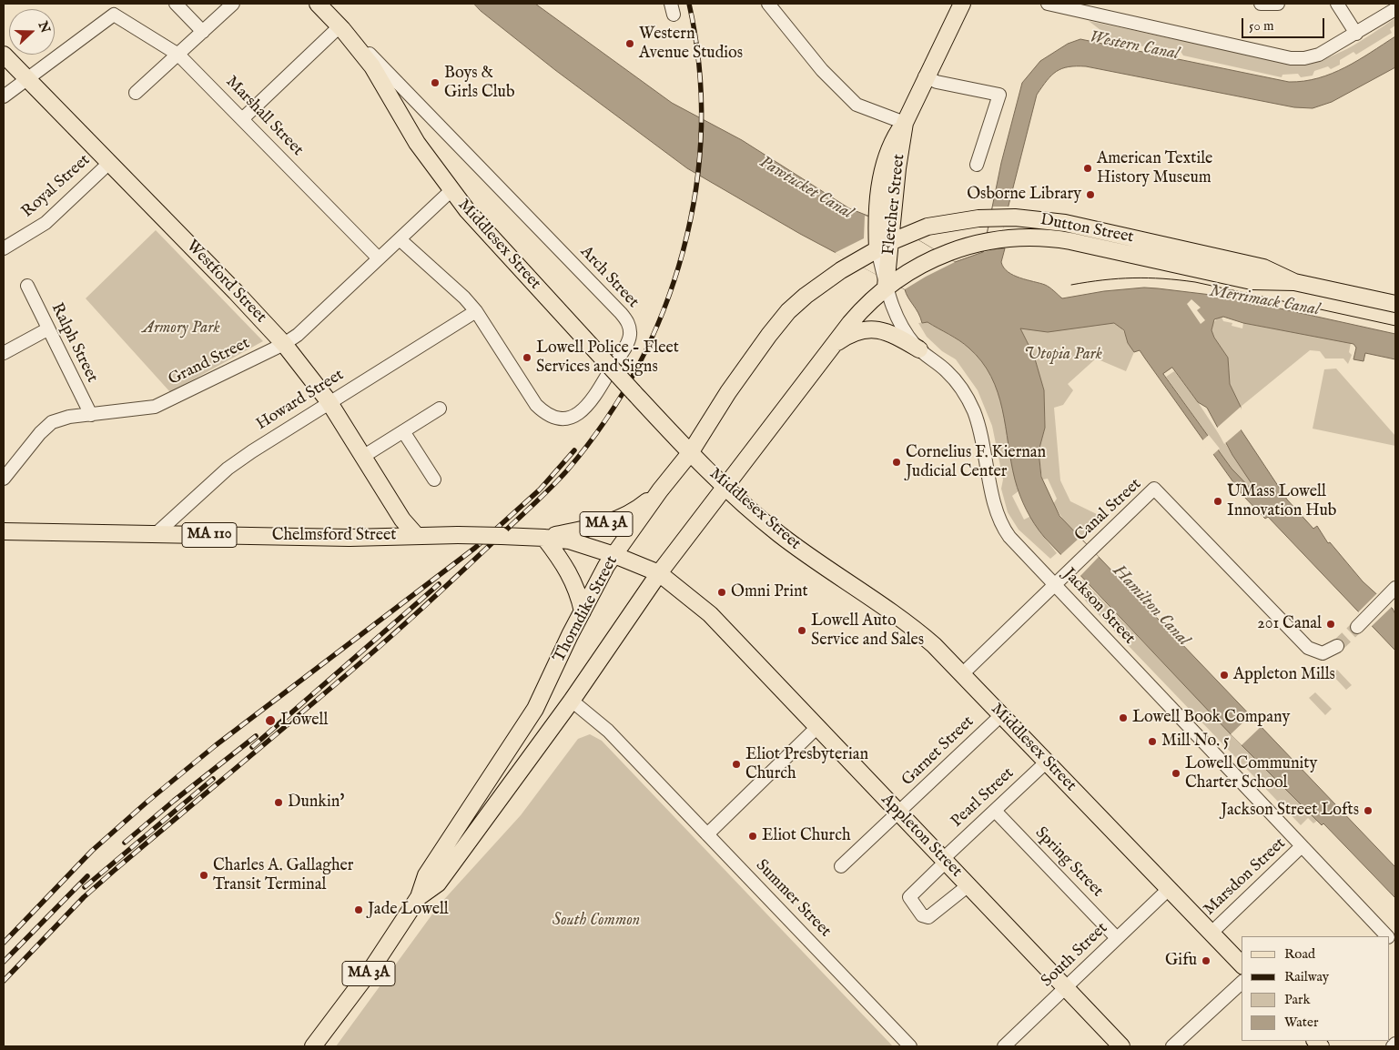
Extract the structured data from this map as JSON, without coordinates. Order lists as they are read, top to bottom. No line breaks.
{"streets":{"main road":["Fletcher Street","Dutton Street","Middlesex Street","Westford Street","MA 3A","MA 110","Chelmsford Street","Thorndike Street","Appleton Street"],"street":["Marshall Street","Royal Street","Arch Street","Ralph Street","Grand Street","Howard Street","Canal Street","Jackson Street","Garnet Street","Pearl Street","Spring Street","Marsdon Street","Summer Street","South Street"]},"crossings":[["Marshall Street","Westford Street"],["Marshall Street","Grand Street"],["Royal Street","Westford Street"],["Fletcher Street","Dutton Street"],["Fletcher Street","Jackson Street"],["Fletcher Street","Thorndike Street"],["Dutton Street","Jackson Street"],["Dutton Street","Thorndike Street"],["Middlesex Street","Arch Street"],["Middlesex Street","Grand Street"],["Middlesex Street","Canal Street"],["Middlesex Street","Thorndike Street"],["Middlesex Street","Garnet Street"],["Middlesex Street","Pearl Street"],["Middlesex Street","Marsdon Street"],["Middlesex Street","South Street"],["Arch Street","Grand Street"],["Arch Street","Howard Street"],["Westford Street","Grand Street"],["Westford Street","Howard Street"],["Westford Street","Chelmsford Street"],["Ralph Street","Grand Street"],["Howard Street","Chelmsford Street"],["Canal Street","Jackson Street"],["MA 3A","Chelmsford Street"],["MA 3A","Thorndike Street"],["Chelmsford Street","Thorndike Street"],["Chelmsford Street","Appleton Street"],["Jackson Street","Thorndike Street"],["Jackson Street","Marsdon Street"],["Thorndike Street","Appleton Street"],["Thorndike Street","Summer Street"],["Garnet Street","Appleton Street"],["Pearl Street","Appleton Street"],["Pearl Street","Spring Street"],["Appleton Street","South Street"],["Spring Street","South Street"]],"water":["Western Canal","Pawtucket Canal","Merrimack Canal","Hamilton Canal"],"parks":["Armory Park","Utopia Park","South Common"],"places":["Western Avenue Studios","Boys & Girls Club","American Textile History Museum","Osborne Library","Lowell Police - Fleet Services and Signs","Cornelius F. Kiernan Judicial Center","UMass Lowell Innovation Hub","Omni Print","201 Canal","Lowell Auto Service and Sales","Appleton Mills","Lowell Book Company","Lowell","Mill No. 5","Eliot Presbyterian Church","Lowell Community Charter School","Dunkin'","Jackson Street Lofts","Eliot Church","Charles A. Gallagher Transit Terminal","Jade Lowell","Gifu"],"legend":["Road","Railway","Park","Water"],"scale_bar":"50 m","north":"right"}
